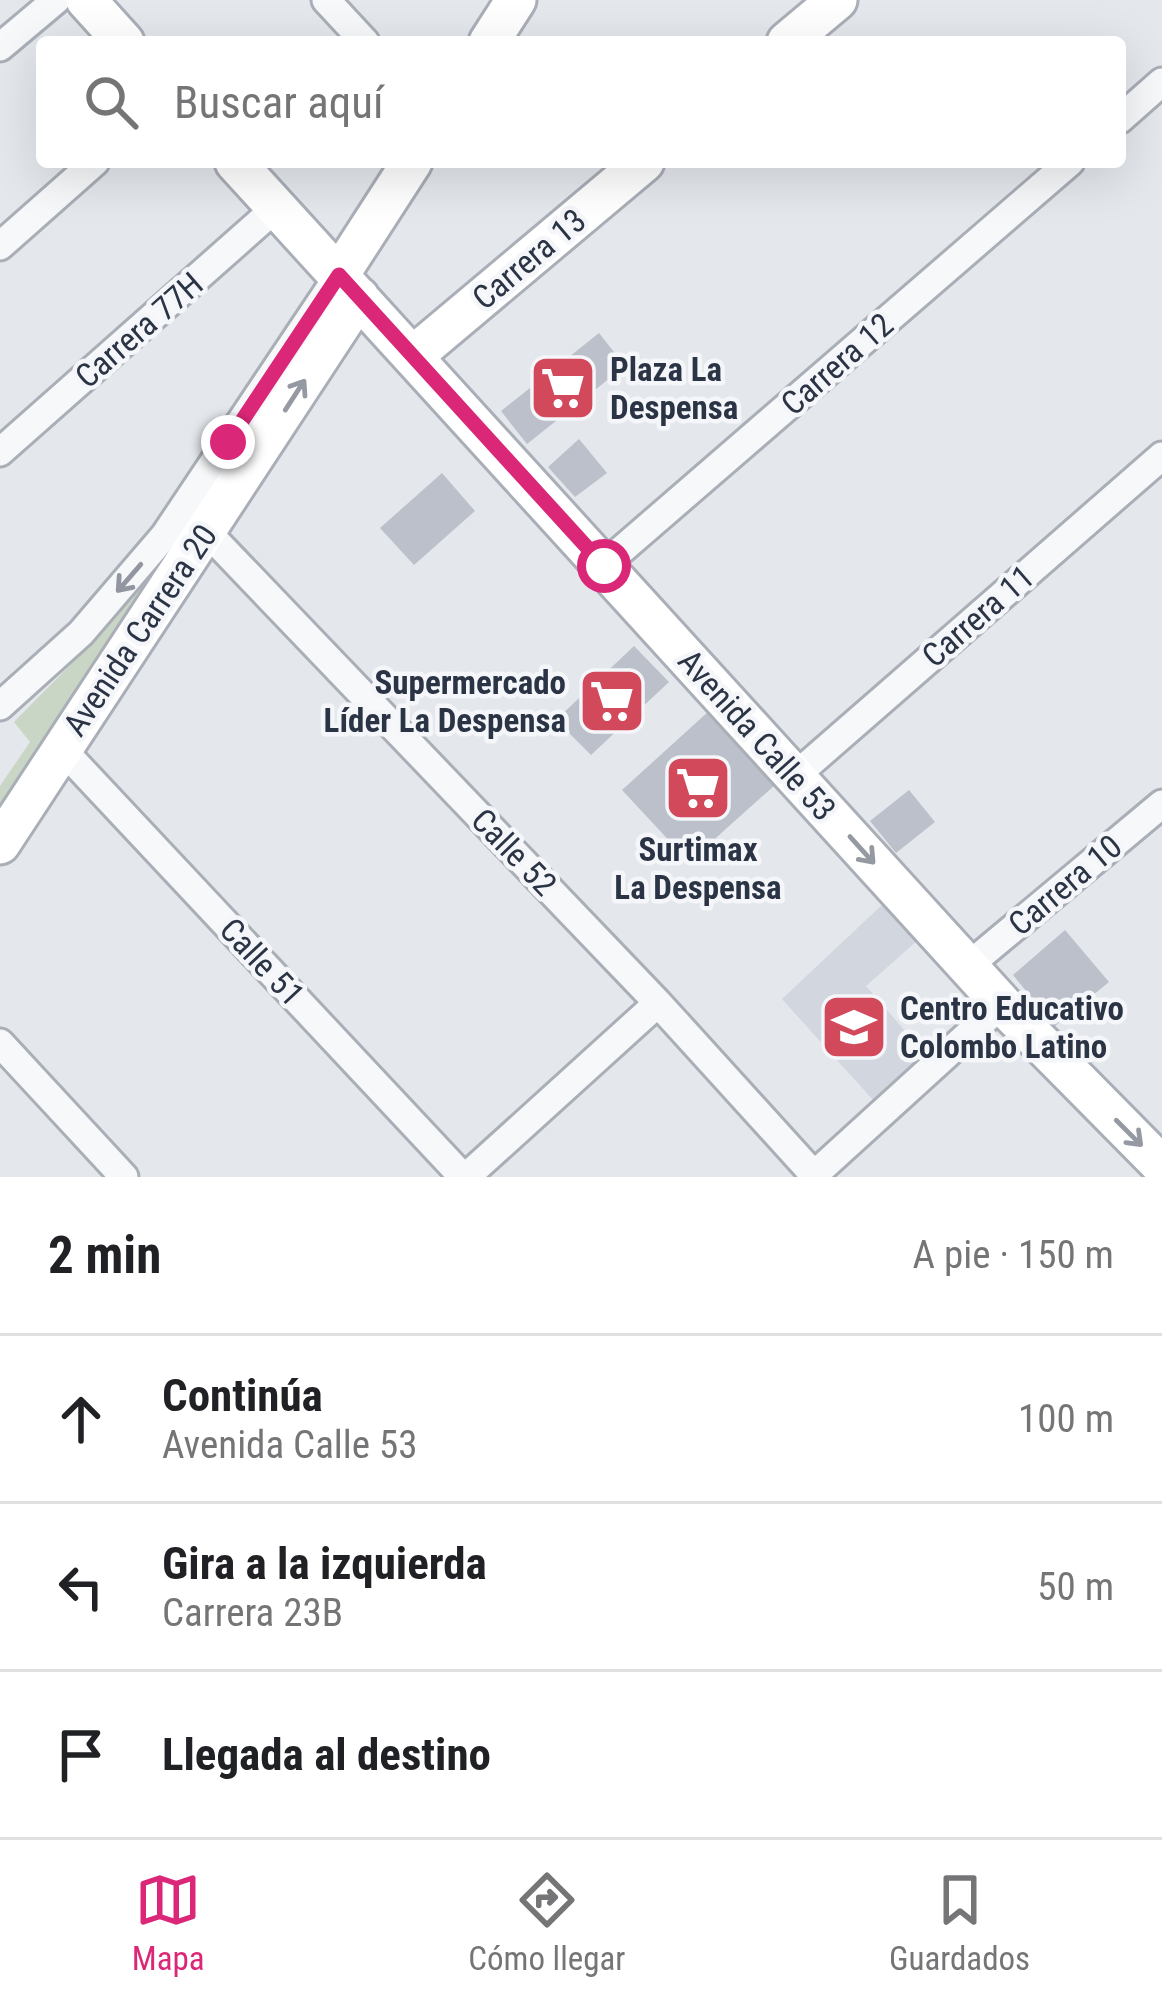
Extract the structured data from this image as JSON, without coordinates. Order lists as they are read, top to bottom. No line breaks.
{"streets":{"street":["Carrera 13","Carrera 77H","Carrera 12","Carrera 11","Avenida Carrera 20","Avenida Calle 53","Calle 52","Carrera 10","Calle 51"]},"crossings":[["Carrera 13","Avenida Calle 53"],["Carrera 77H","Avenida Calle 53"],["Carrera 12","Avenida Calle 53"],["Carrera 11","Avenida Calle 53"],["Avenida Carrera 20","Avenida Calle 53"],["Avenida Carrera 20","Calle 52"],["Avenida Carrera 20","Calle 51"],["Avenida Calle 53","Carrera 10"]],"one_way":["Avenida Calle 53"],"places":{"supermarket":["Plaza La Despensa","Supermercado Líder La Despensa","Surtimax La Despensa"],"school or university":["Centro Educativo Colombo Latino"]},"page":{"search":"Buscar aquí","heading":["2 min","A pie · 150 m"],"list":[["Continúa","Avenida Calle 53","100 m"],["Gira a la izquierda","Carrera 23B","50 m"],"Llegada al destino"],"nav":["Mapa","Cómo llegar","Guardados"]}}
